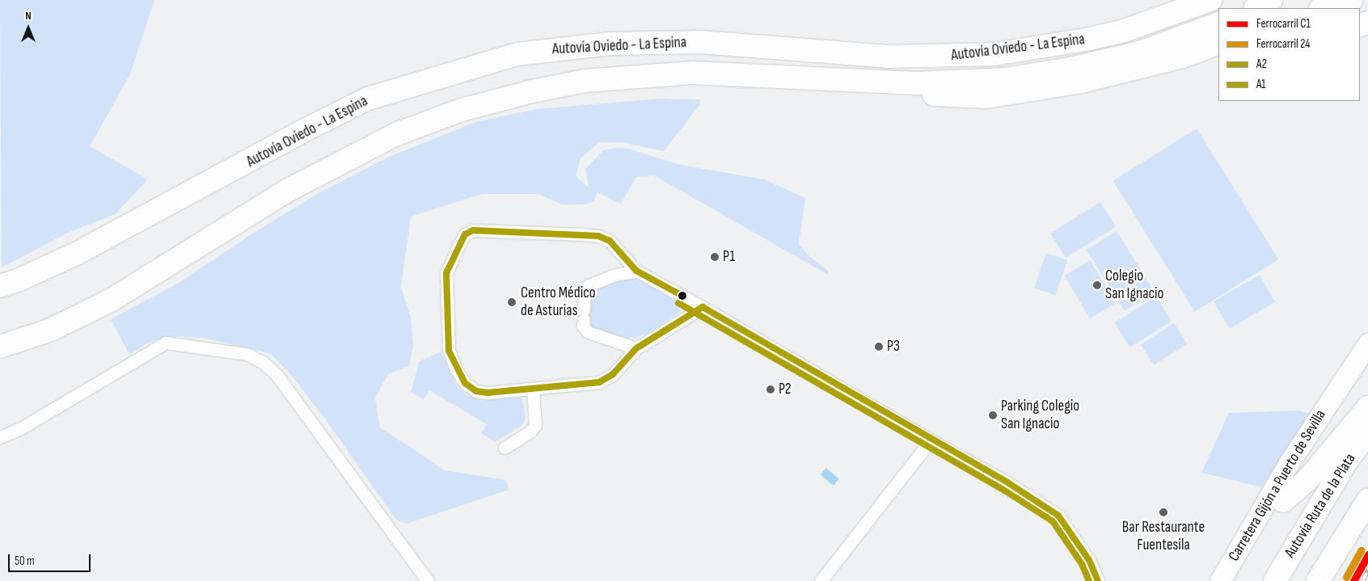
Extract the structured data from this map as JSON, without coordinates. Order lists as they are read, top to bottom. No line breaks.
{"streets":{"highway":["Autovía Oviedo - La Espina","Carretera Gijón a Puerto de Sevilla","Autovía Ruta de la Plata"]},"places":["P1","Colegio San Ignacio","Centro Médico de Asturias","P3","P2","Parking Colegio San Ignacio","Bar Restaurante Fuentesila"],"lines":["transit line A2","transit line A1","rail line 24","rail line C1"],"legend":["Ferrocarril C1","Ferrocarril 24","A2","A1"],"scale_bar":"50 m","north":"top"}
